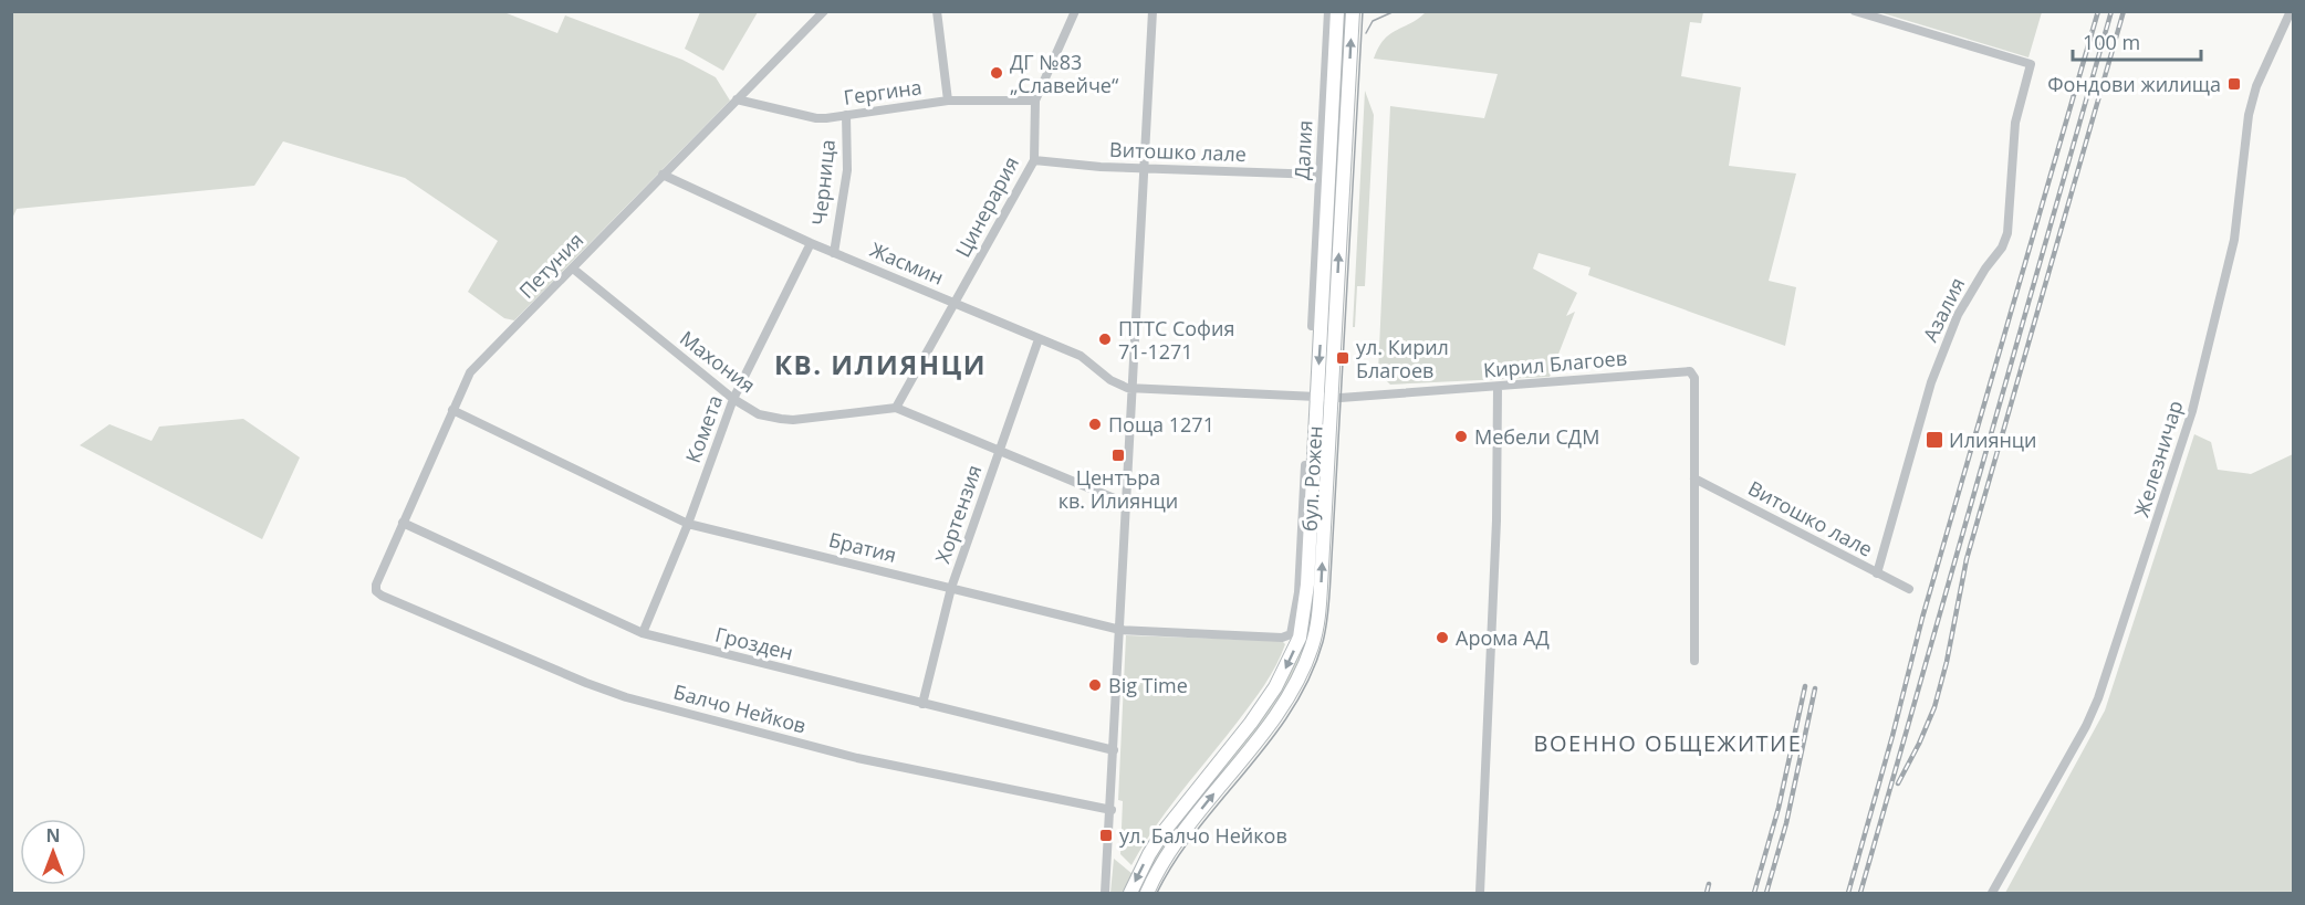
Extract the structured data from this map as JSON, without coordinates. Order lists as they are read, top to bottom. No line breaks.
{"streets":{"main road":["бул. Рожен"],"street":["Гергина","Далия","Витошко лале","Черница","Цинерария","Жасмин","Петуния","Азалия","Махония","Кирил Благоев","Комета","Железничар","Хортензия","Братия","Грозден","Балчо Нейков"]},"crossings":[["Гергина","Черница"],["Гергина","Цинерария"],["Гергина","Петуния"],["Далия","Витошко лале"],["Далия","бул. Рожен"],["Витошко лале","Цинерария"],["Витошко лале","Азалия"],["Витошко лале","Кирил Благоев"],["Черница","Жасмин"],["Цинерария","Жасмин"],["Цинерария","Махония"],["Жасмин","Петуния"],["Жасмин","Кирил Благоев"],["Жасмин","Комета"],["Жасмин","Хортензия"],["Петуния","Махония"],["Петуния","Братия"],["Петуния","Грозден"],["Петуния","Балчо Нейков"],["Махония","Комета"],["Кирил Благоев","бул. Рожен"],["Комета","Братия"],["Комета","Грозден"],["бул. Рожен","Братия"],["Хортензия","Братия"],["Хортензия","Грозден"]],"districts":["КВ. ИЛИЯНЦИ","ВОЕННО ОБЩЕЖИТИЕ"],"places":{"other":["ДГ №83 „Славейче“","ПТТС София 71-1271","Поща 1271","Мебели СДМ","Арома АД","Big Time"],"transit":["Фондови жилища","ул. Кирил Благоев","Илиянци","Центъра кв. Илиянци","ул. Балчо Нейков"]},"scale_bar":"100 m","north":"top"}
